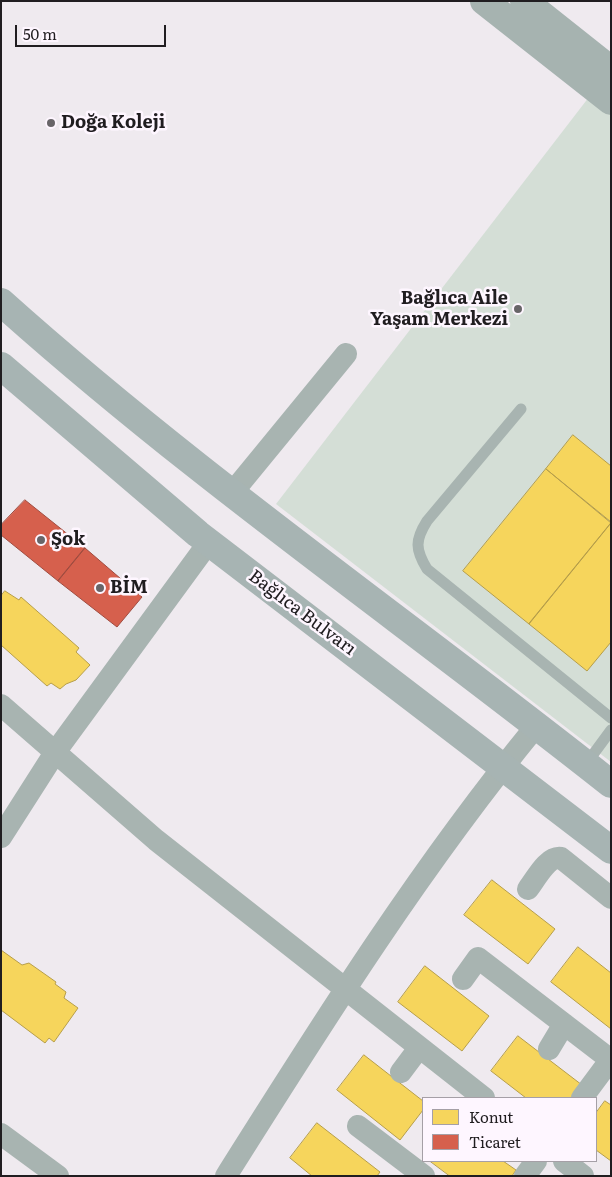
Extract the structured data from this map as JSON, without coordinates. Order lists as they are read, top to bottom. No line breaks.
{"streets":{"main road":["Bağlıca Bulvarı"]},"places":["Doğa Koleji","Bağlıca Aile Yaşam Merkezi","Şok","BİM"],"legend":["Konut","Ticaret"],"scale_bar":"50 m"}
